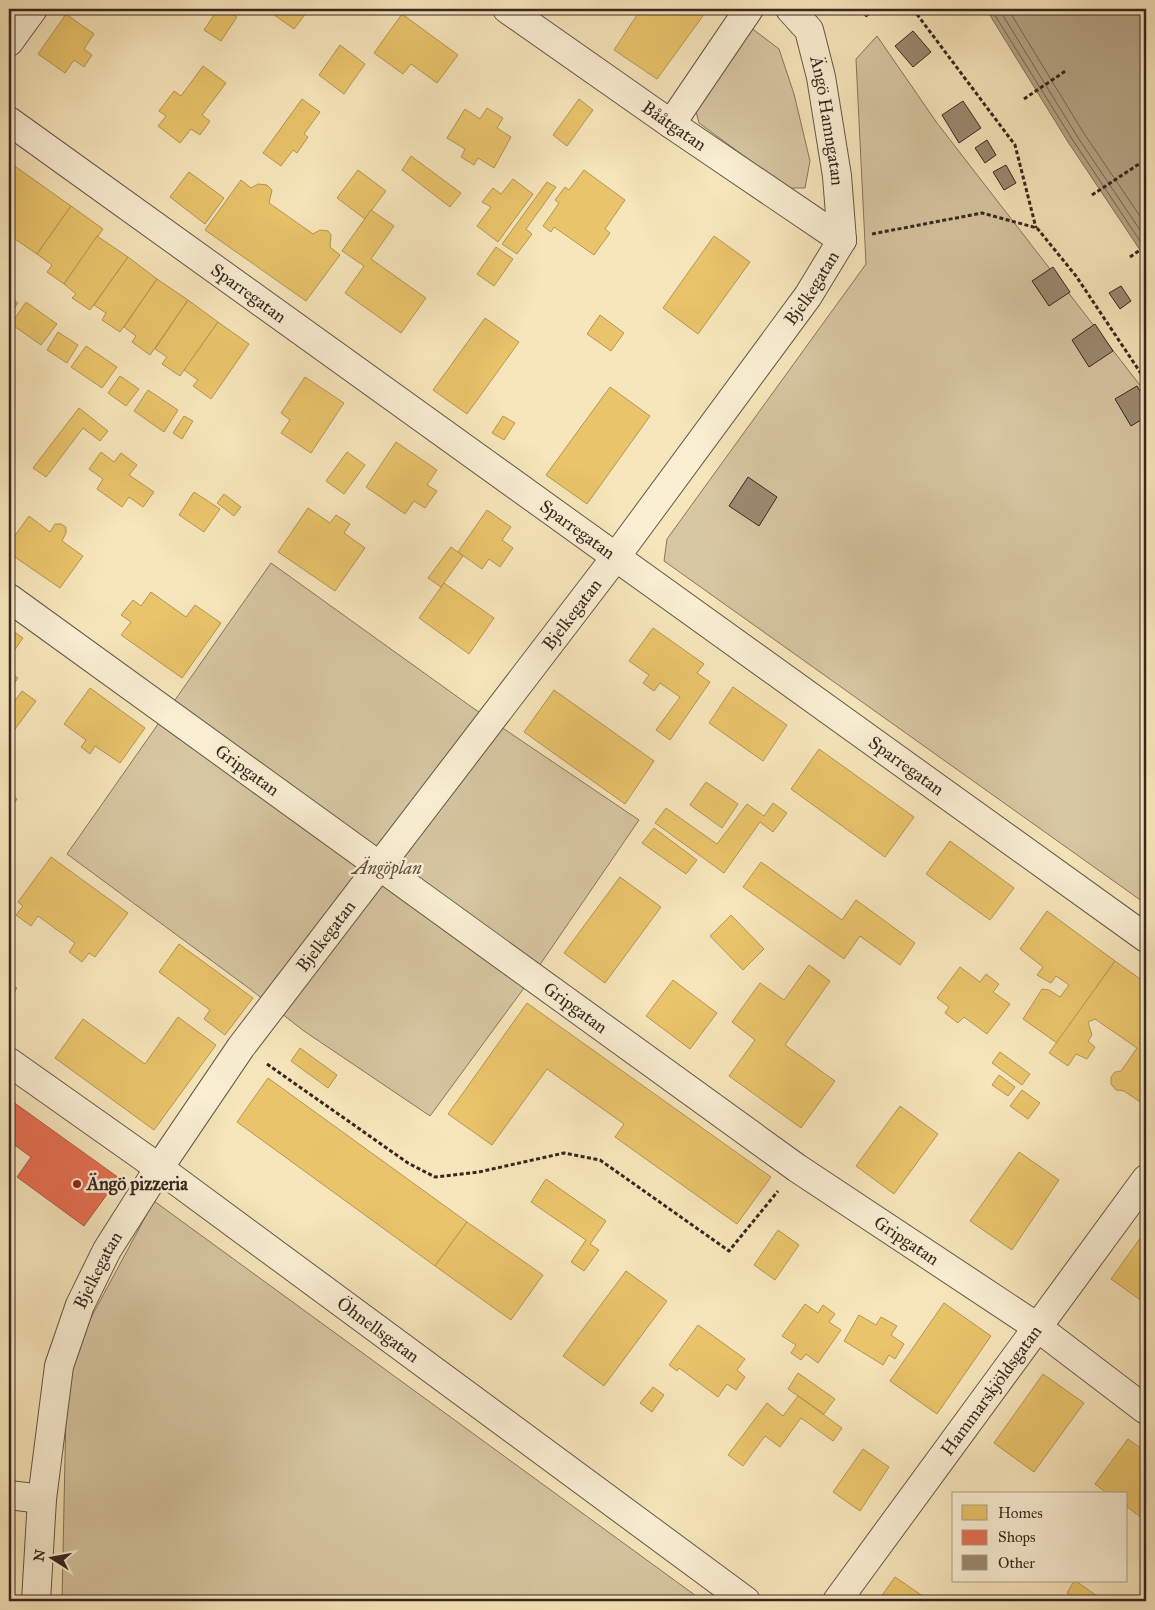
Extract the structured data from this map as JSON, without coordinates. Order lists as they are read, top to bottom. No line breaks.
{"streets":{"street":["Ängö Hamngatan","Bååtgatan","Bjelkegatan","Sparregatan","Gripgatan","Öhnellsgatan","Hammarskjöldsgatan"]},"crossings":[["Ängö Hamngatan","Bååtgatan"],["Ängö Hamngatan","Bjelkegatan"],["Bååtgatan","Bjelkegatan"],["Bjelkegatan","Sparregatan"],["Bjelkegatan","Gripgatan"],["Bjelkegatan","Öhnellsgatan"],["Gripgatan","Hammarskjöldsgatan"]],"parks":["Ängöplan"],"places":["Ängö pizzeria"],"legend":["Homes","Shops","Other"],"north":"left"}
